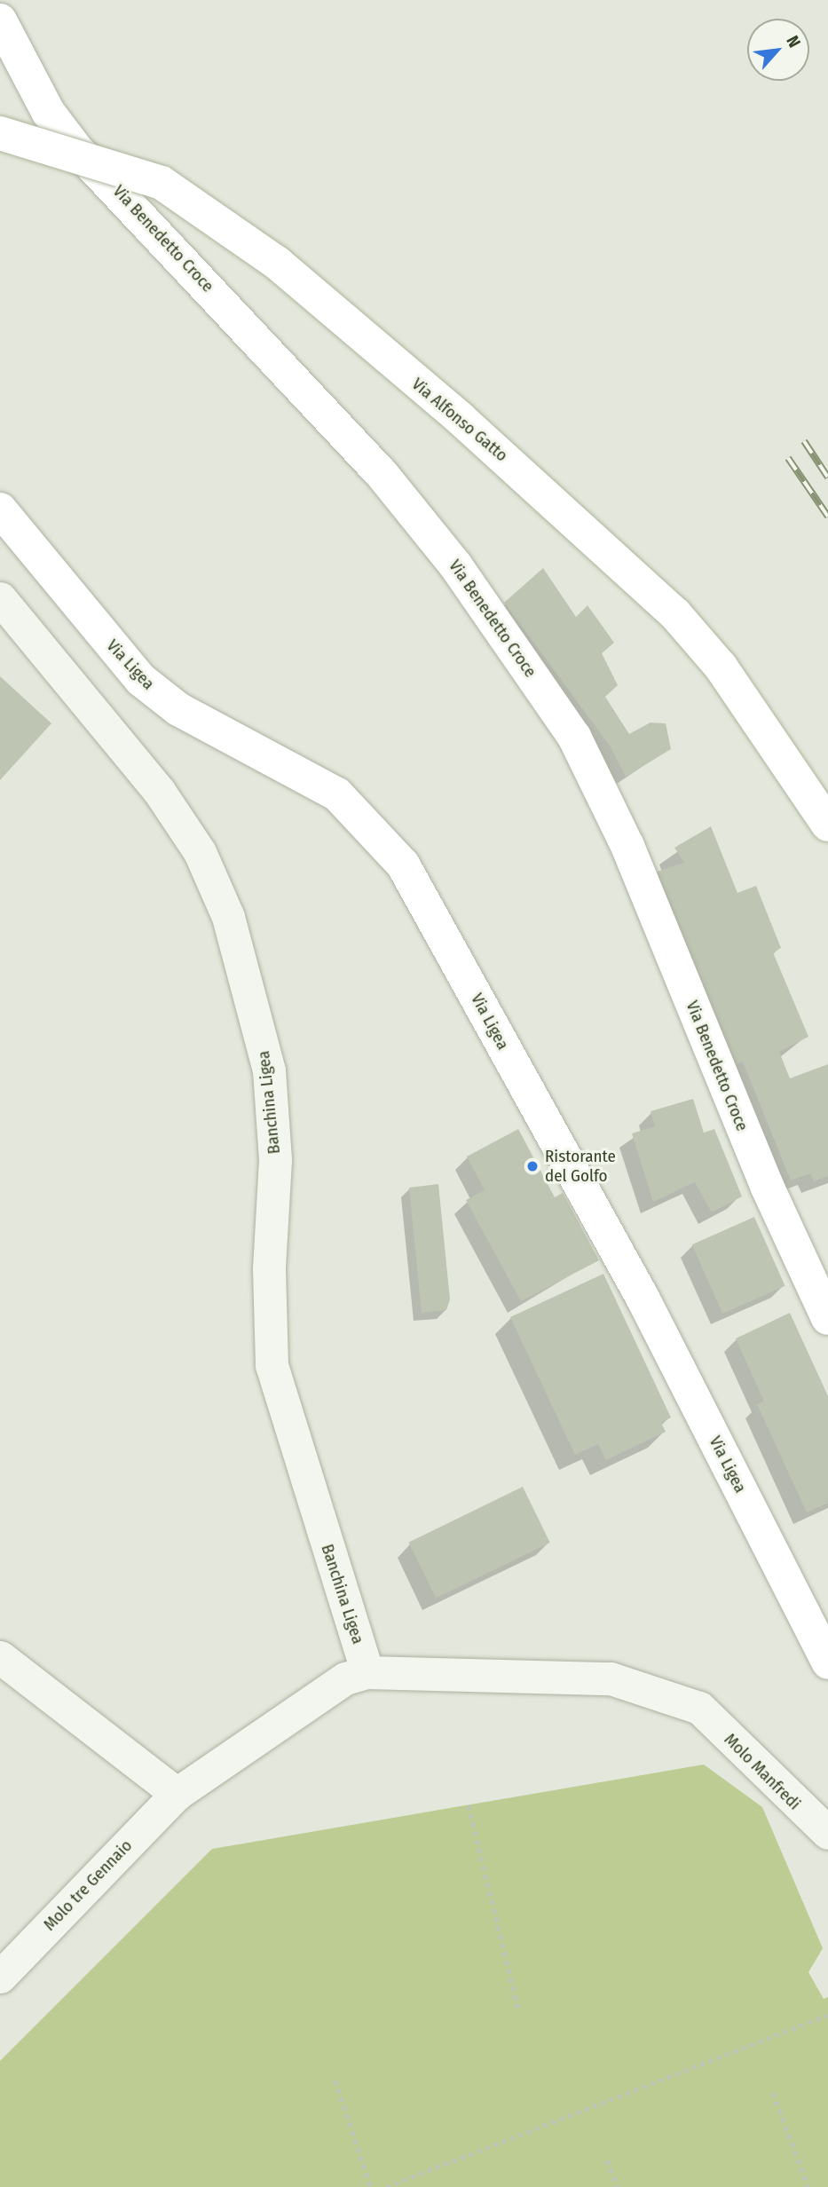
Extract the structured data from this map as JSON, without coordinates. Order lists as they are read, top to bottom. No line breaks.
{"streets":{"main road":["Via Benedetto Croce","Via Alfonso Gatto","Via Ligea"],"lane":["Banchina Ligea","Molo Manfredi","Molo tre Gennaio"]},"crossings":[["Banchina Ligea","Molo Manfredi"],["Banchina Ligea","Molo tre Gennaio"],["Molo Manfredi","Molo tre Gennaio"]],"places":["Ristorante del Golfo"],"north":"top right"}
